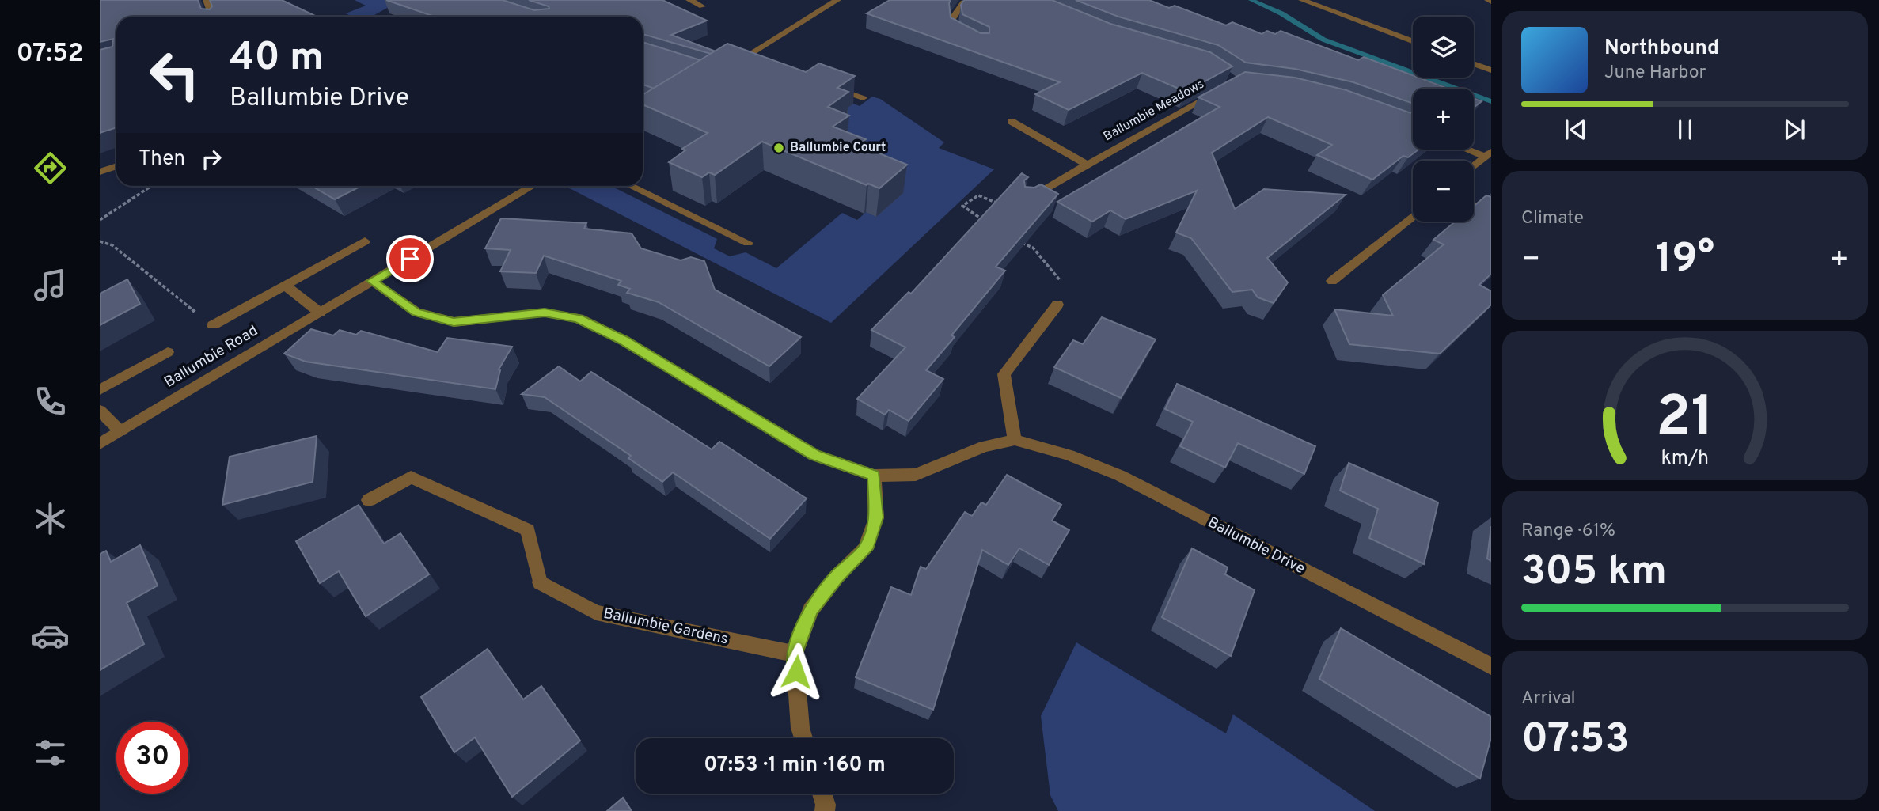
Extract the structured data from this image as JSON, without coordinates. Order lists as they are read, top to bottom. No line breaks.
{"streets":{"street":["Ballumbie Meadows","Ballumbie Road","Ballumbie Drive","Ballumbie Gardens"]},"crossings":[["Ballumbie Road","Ballumbie Drive"]],"places":["Ballumbie Court"],"page":{"tabs":"07:52","map_buttons":["+","−"],"turn":["40 m","Ballumbie Drive"],"song":["Northbound","June Harbor"],"then":"Then","tile":["Climate",["Range · 61%","305 km"],["Arrival","07:53"]],"heat":["−","19°","+"],"limit":"30","trip":"07:53 · 1 min · 160 m","gauge":["21","km/h"]}}
